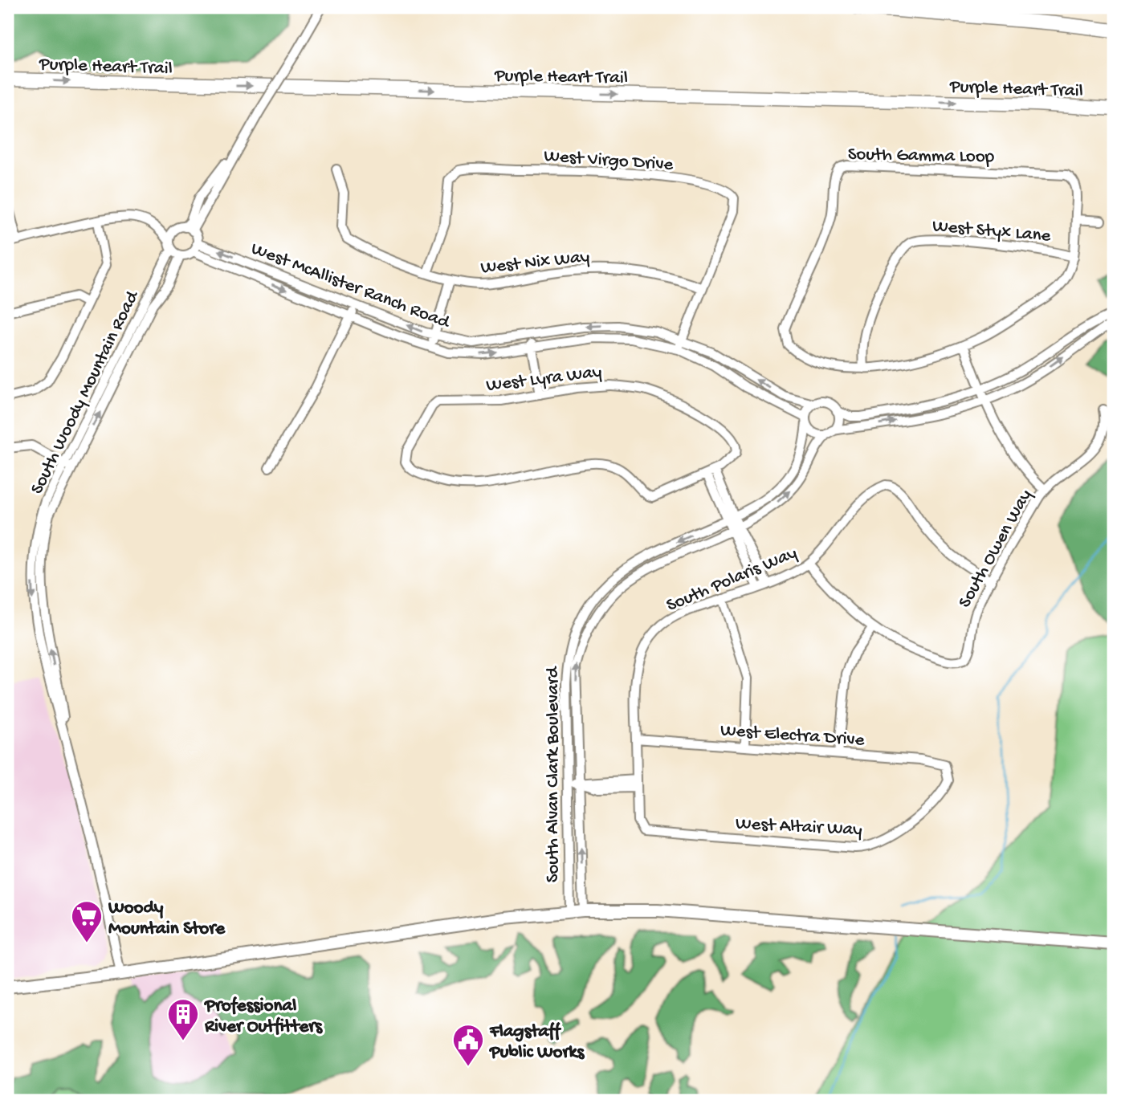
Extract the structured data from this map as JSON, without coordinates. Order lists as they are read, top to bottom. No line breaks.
{"streets":{"highway":["Purple Heart Trail"],"street":["South Gamma Loop","West Virgo Drive","West Styx Lane","West Nix Way","West McAllister Ranch Road","West Lyra Way","South Woody Mountain Road","South Owen Way","South Polaris Way","West Electra Drive","South Alvan Clark Boulevard","West Altair Way"]},"crossings":[["South Gamma Loop","West Styx Lane"],["West Virgo Drive","West Nix Way"],["West Virgo Drive","West McAllister Ranch Road"],["West McAllister Ranch Road","South Alvan Clark Boulevard"],["South Owen Way","South Polaris Way"],["South Polaris Way","West Electra Drive"],["South Polaris Way","West Altair Way"],["West Electra Drive","West Altair Way"]],"one_way":["Purple Heart Trail"],"places":{"supermarket":["Woody Mountain Store"],"building":["Professional River Outfitters"],"public building":["Flagstaff Public Works"]}}
